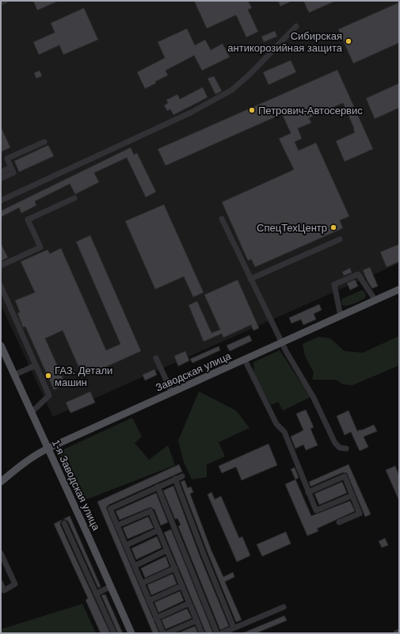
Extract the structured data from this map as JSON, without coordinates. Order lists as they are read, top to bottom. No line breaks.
{"streets":{"main road":["Заводская улица","1-я Заводская улица"]},"crossings":[["Заводская улица","1-я Заводская улица"]],"places":["Сибирская антикорозийная защита","Петрович-Автосервис","СпецТехЦентр","ГАЗ. Детали машин"]}
